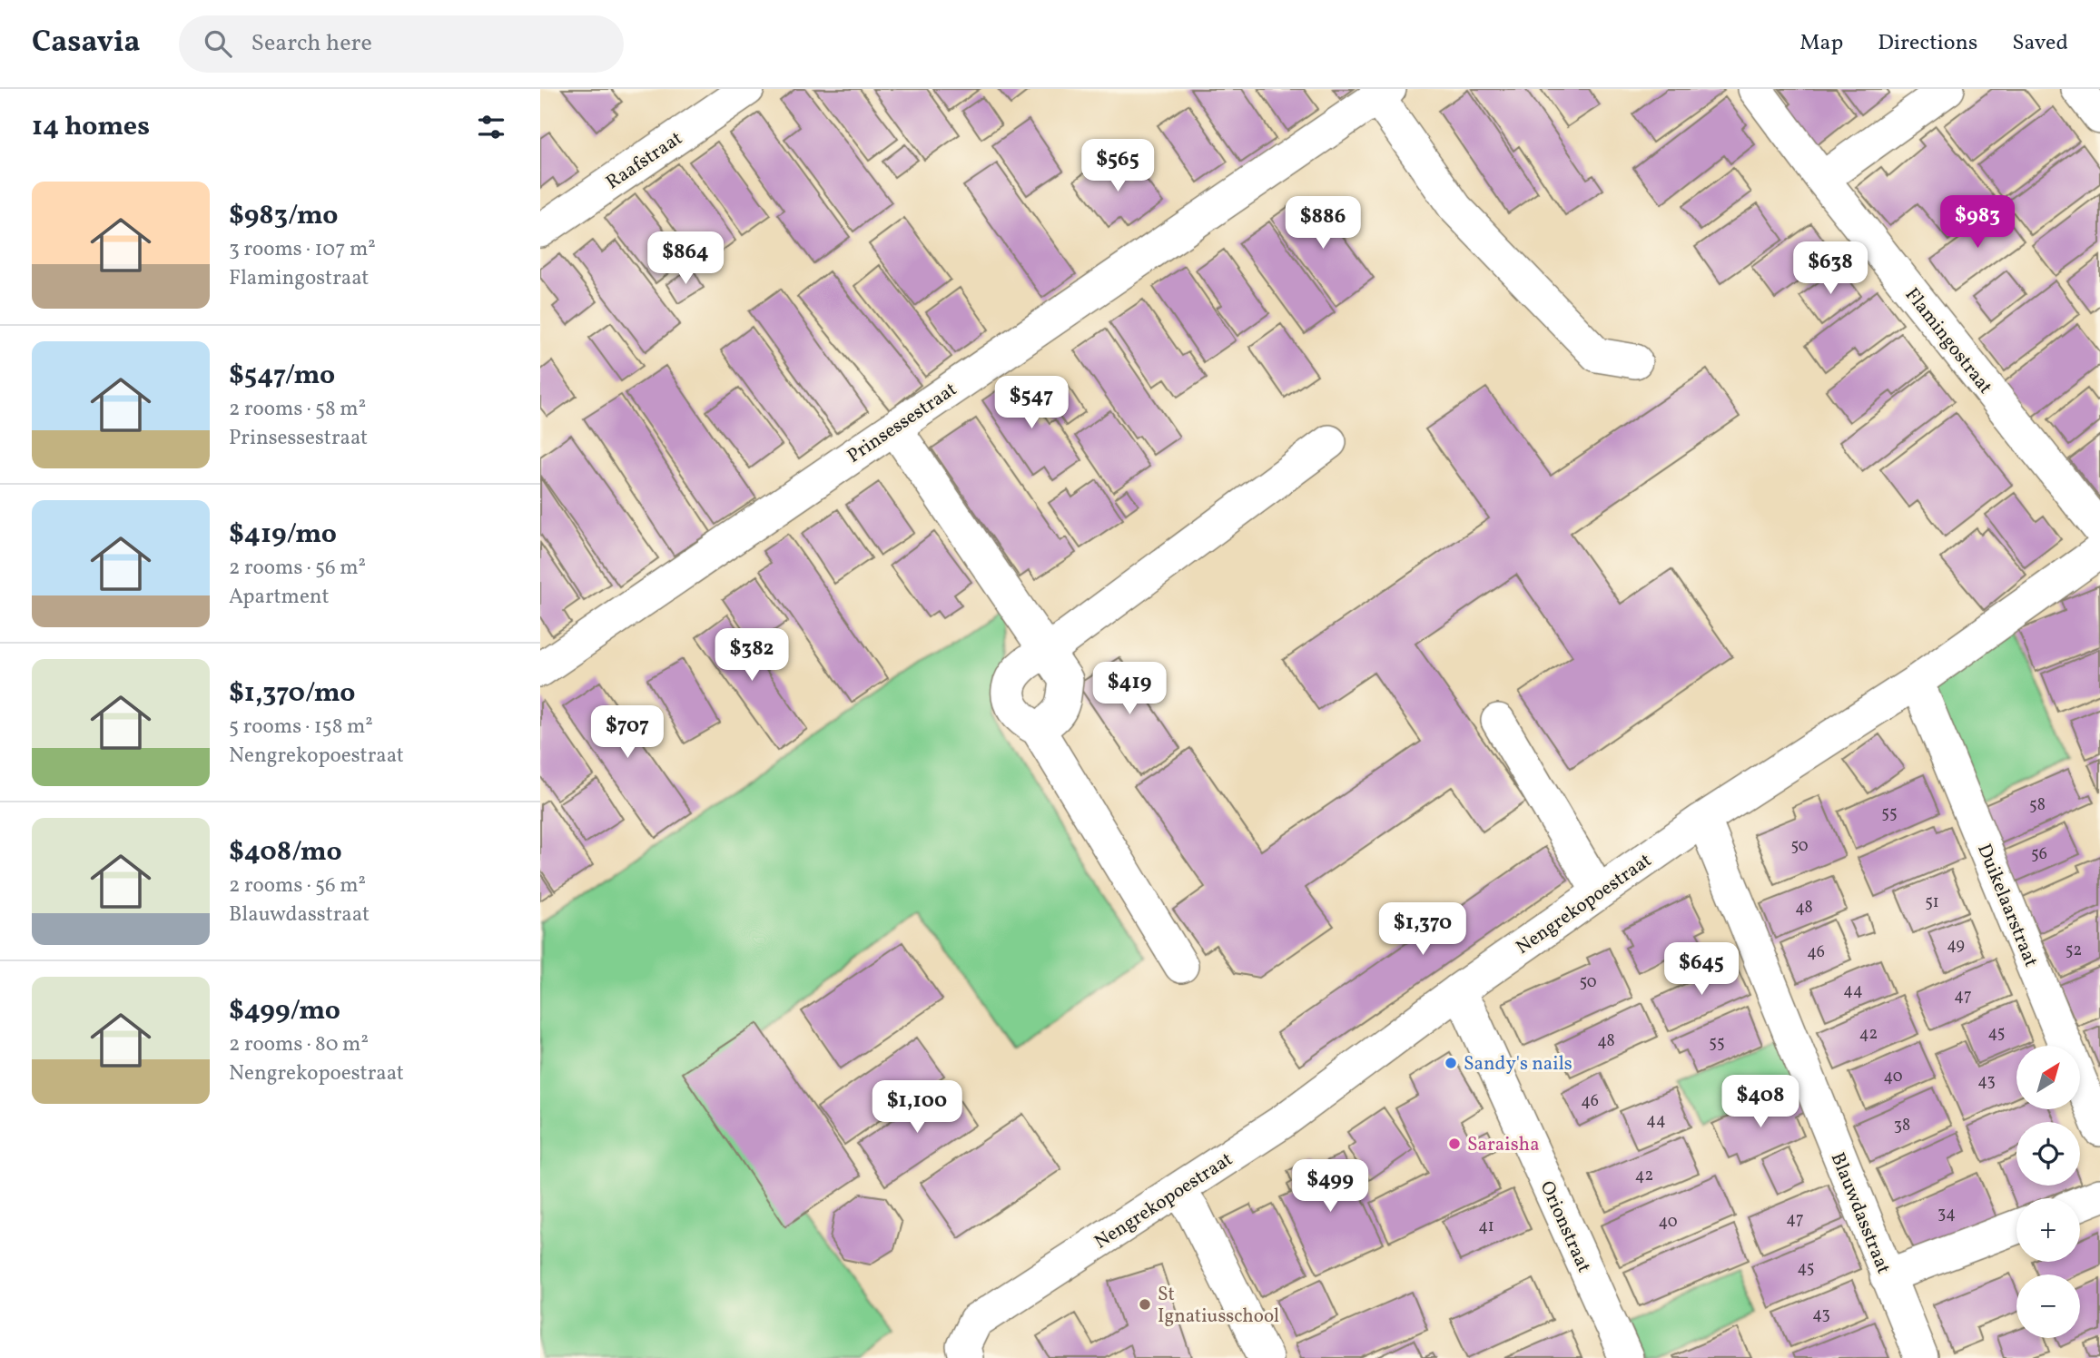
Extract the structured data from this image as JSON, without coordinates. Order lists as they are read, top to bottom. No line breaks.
{"streets":{"street":["Raafstraat","Flamingostraat","Prinsessestraat","Nengrekopoestraat","Duikelaarstraat","Blauwdasstraat","Orionstraat"]},"crossings":[["Nengrekopoestraat","Duikelaarstraat"],["Nengrekopoestraat","Blauwdasstraat"],["Nengrekopoestraat","Orionstraat"]],"places":["Sandy's nails","Saraisha","St Ignatiusschool"],"house_numbers":["58","55","50","56","51","48","49","52","46","50","44","47","45","42","48","55","40","43","46","44","38","42","34","47","40","41","45","43"],"north":"top right","page":{"header":"Casavia","search":"Search here","nav":["Map","Directions","Saved"],"heading":"14 homes","price":["$565","$983","$886","$864","$638","$547","$382","$419","$707","$1,370","$645","$408","$1,100","$499"],"list":[{"name":"$983/mo","note":"3 rooms · 107 m² · Flamingostraat"},{"name":"$547/mo","note":"2 rooms · 58 m² · Prinsessestraat"},{"name":"$419/mo","note":"2 rooms · 56 m² · Apartment"},{"name":"$1,370/mo","note":"5 rooms · 158 m² · Nengrekopoestraat"},{"name":"$408/mo","note":"2 rooms · 56 m² · Blauwdasstraat"},{"name":"$499/mo","note":"2 rooms · 80 m² · Nengrekopoestraat"}],"map_buttons":["+","−"]}}
